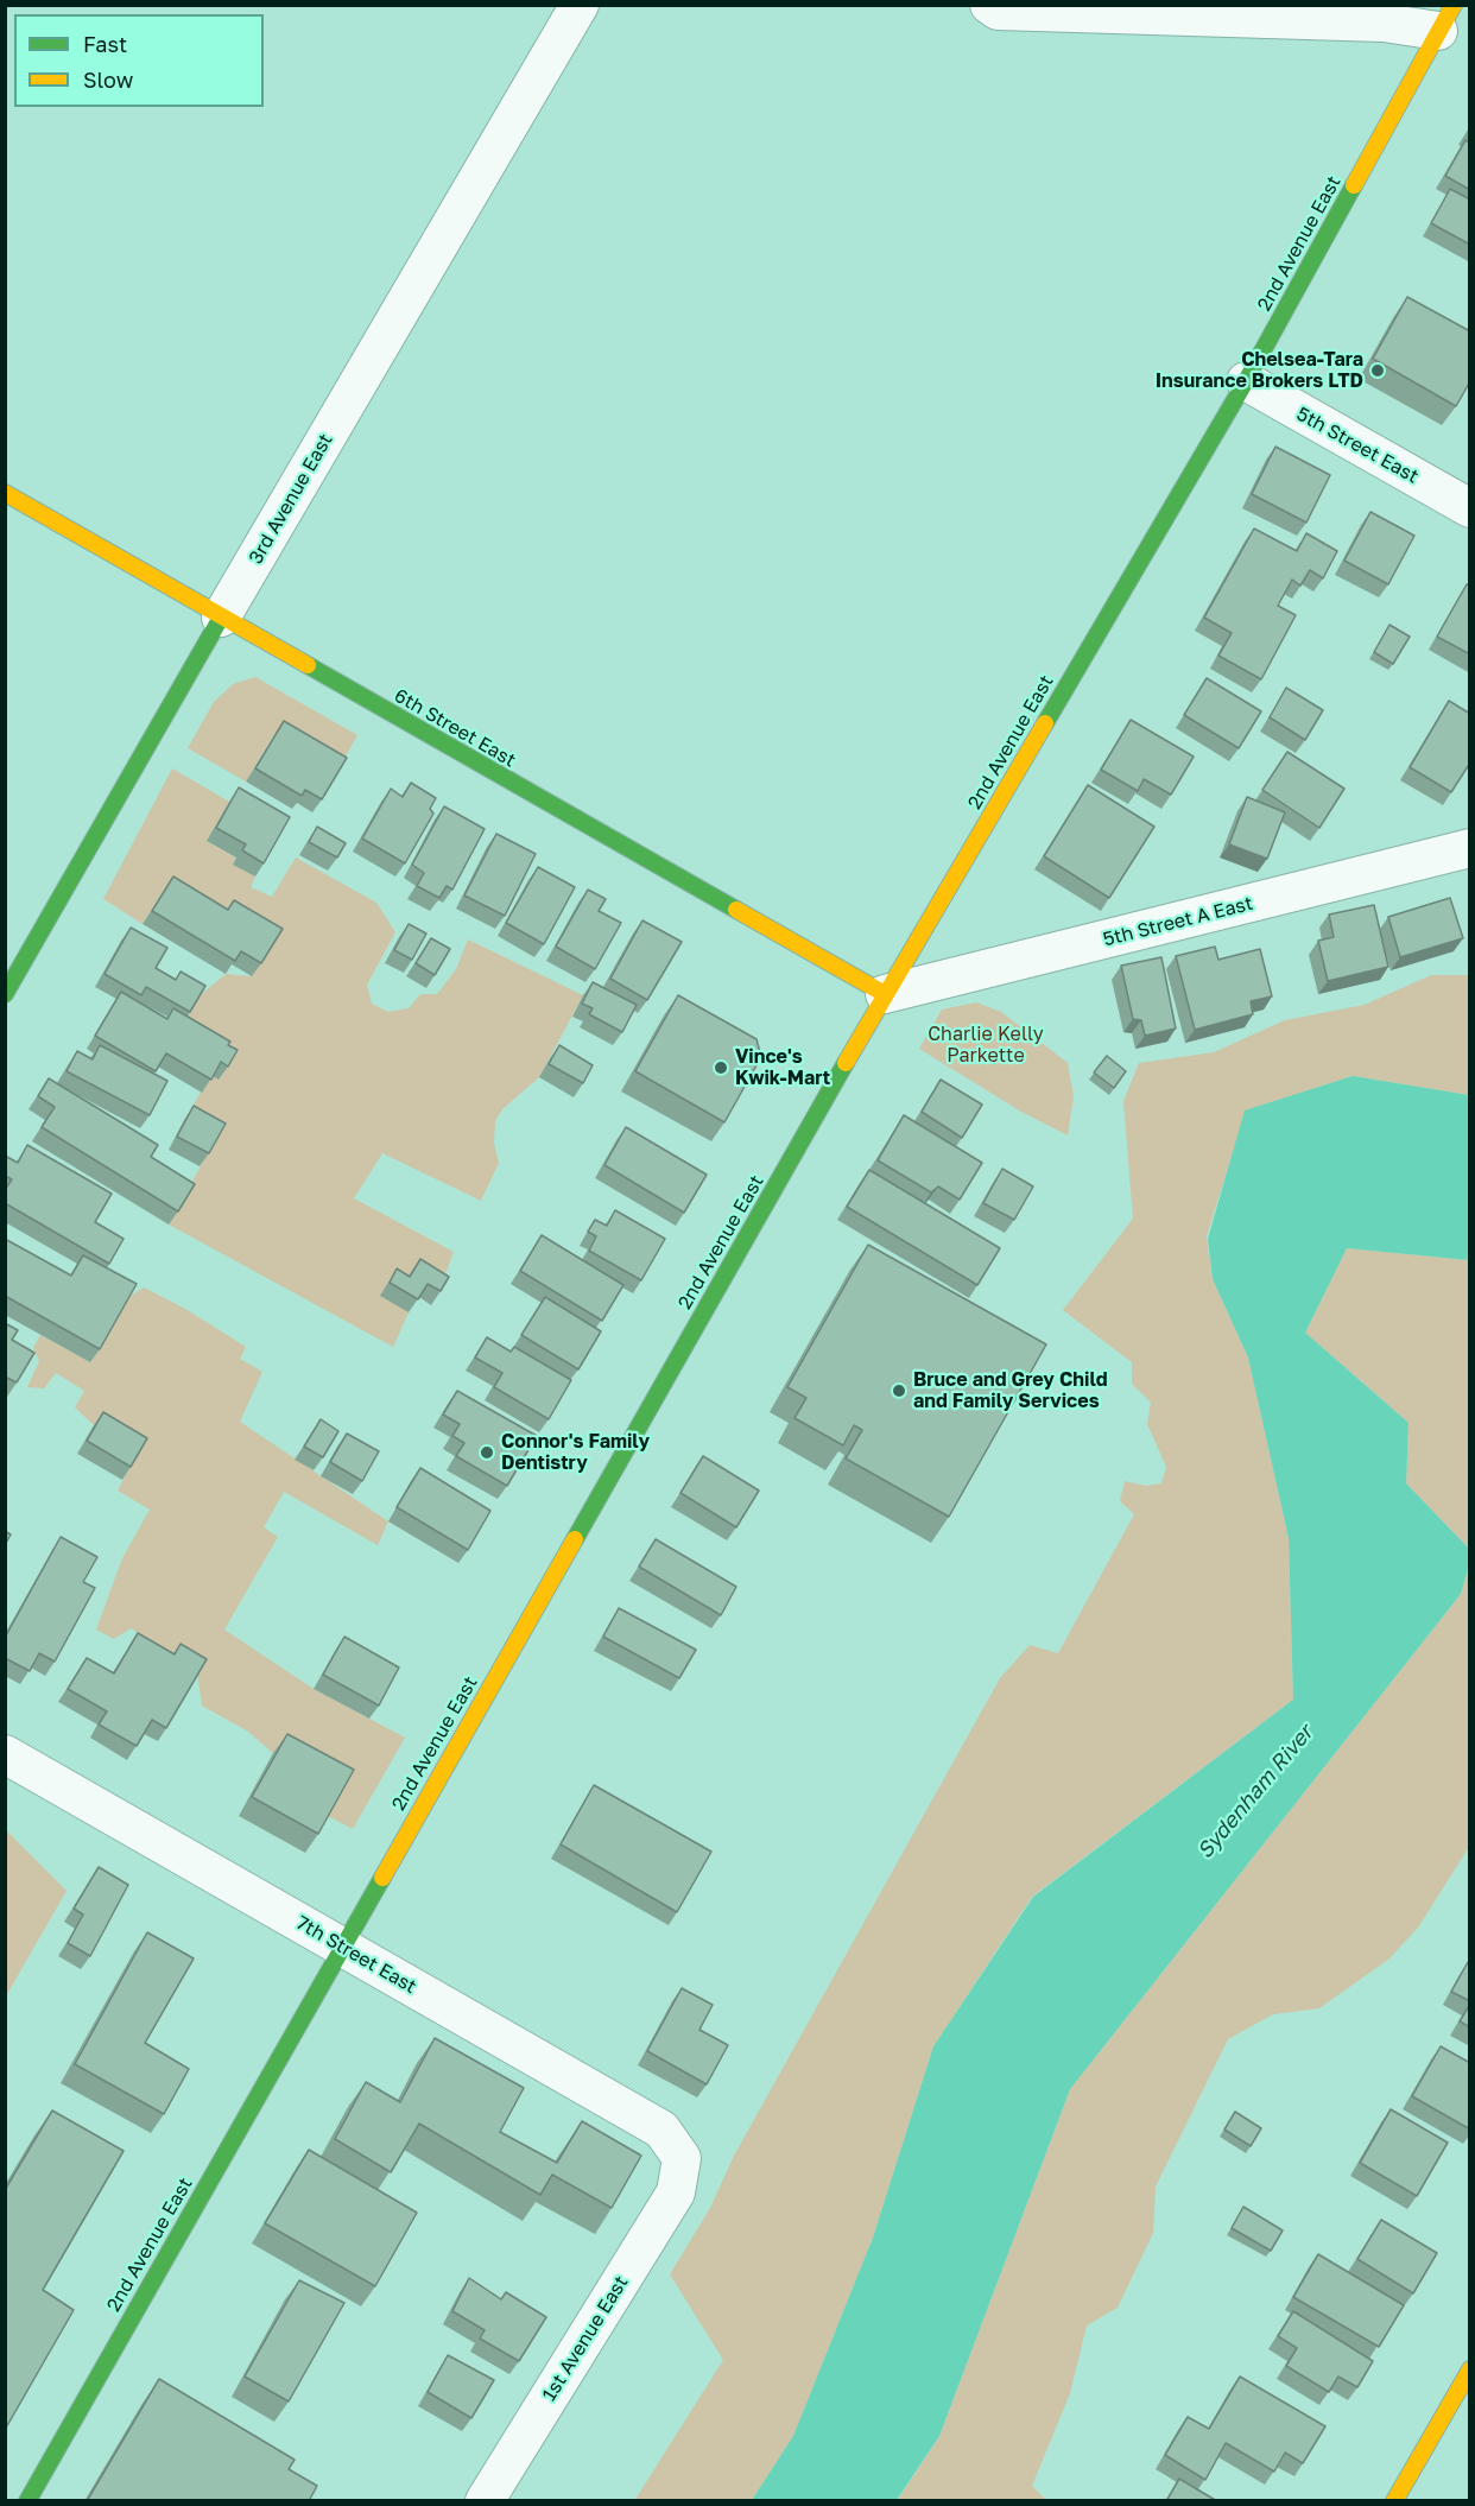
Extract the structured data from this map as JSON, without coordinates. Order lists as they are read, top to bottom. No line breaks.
{"streets":{"main road":["2nd Avenue East","3rd Avenue East","6th Street East"],"street":["5th Street East","5th Street A East","7th Street East","1st Avenue East"]},"crossings":[["2nd Avenue East","5th Street East"],["2nd Avenue East","6th Street East"],["2nd Avenue East","5th Street A East"],["2nd Avenue East","7th Street East"],["3rd Avenue East","6th Street East"],["6th Street East","5th Street A East"],["7th Street East","1st Avenue East"]],"water":["Sydenham River"],"parks":["Charlie Kelly Parkette"],"places":["Chelsea-Tara Insurance Brokers LTD","Vince's Kwik-Mart","Bruce and Grey Child and Family Services","Connor's Family Dentistry"],"legend":["Fast","Slow"]}
